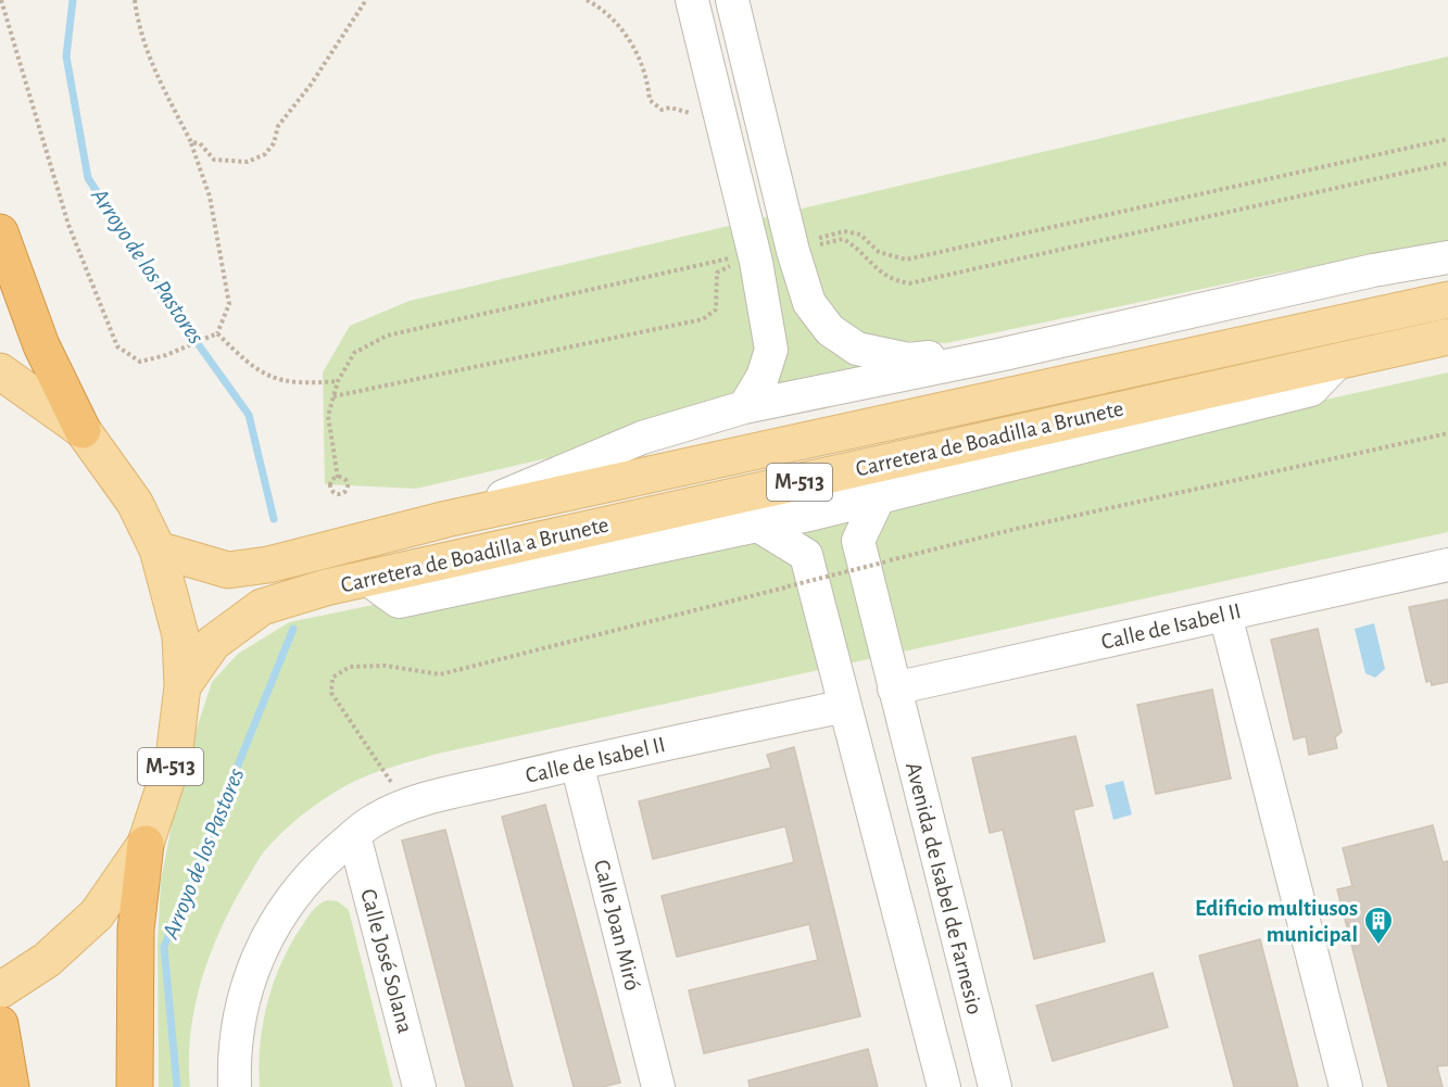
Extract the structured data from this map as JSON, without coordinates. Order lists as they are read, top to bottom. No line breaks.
{"streets":{"main road":["Carretera de Boadilla a Brunete","M-513"],"street":["Calle de Isabel II","Avenida de Isabel de Farnesio","Calle Joan Miró","Calle José Solana"]},"crossings":[["Carretera de Boadilla a Brunete","M-513"],["Calle de Isabel II","Avenida de Isabel de Farnesio"],["Calle de Isabel II","Calle Joan Miró"],["Calle de Isabel II","Calle José Solana"]],"water":["Arroyo de los Pastores"],"places":{"building":["Edificio multiusos municipal"]}}
